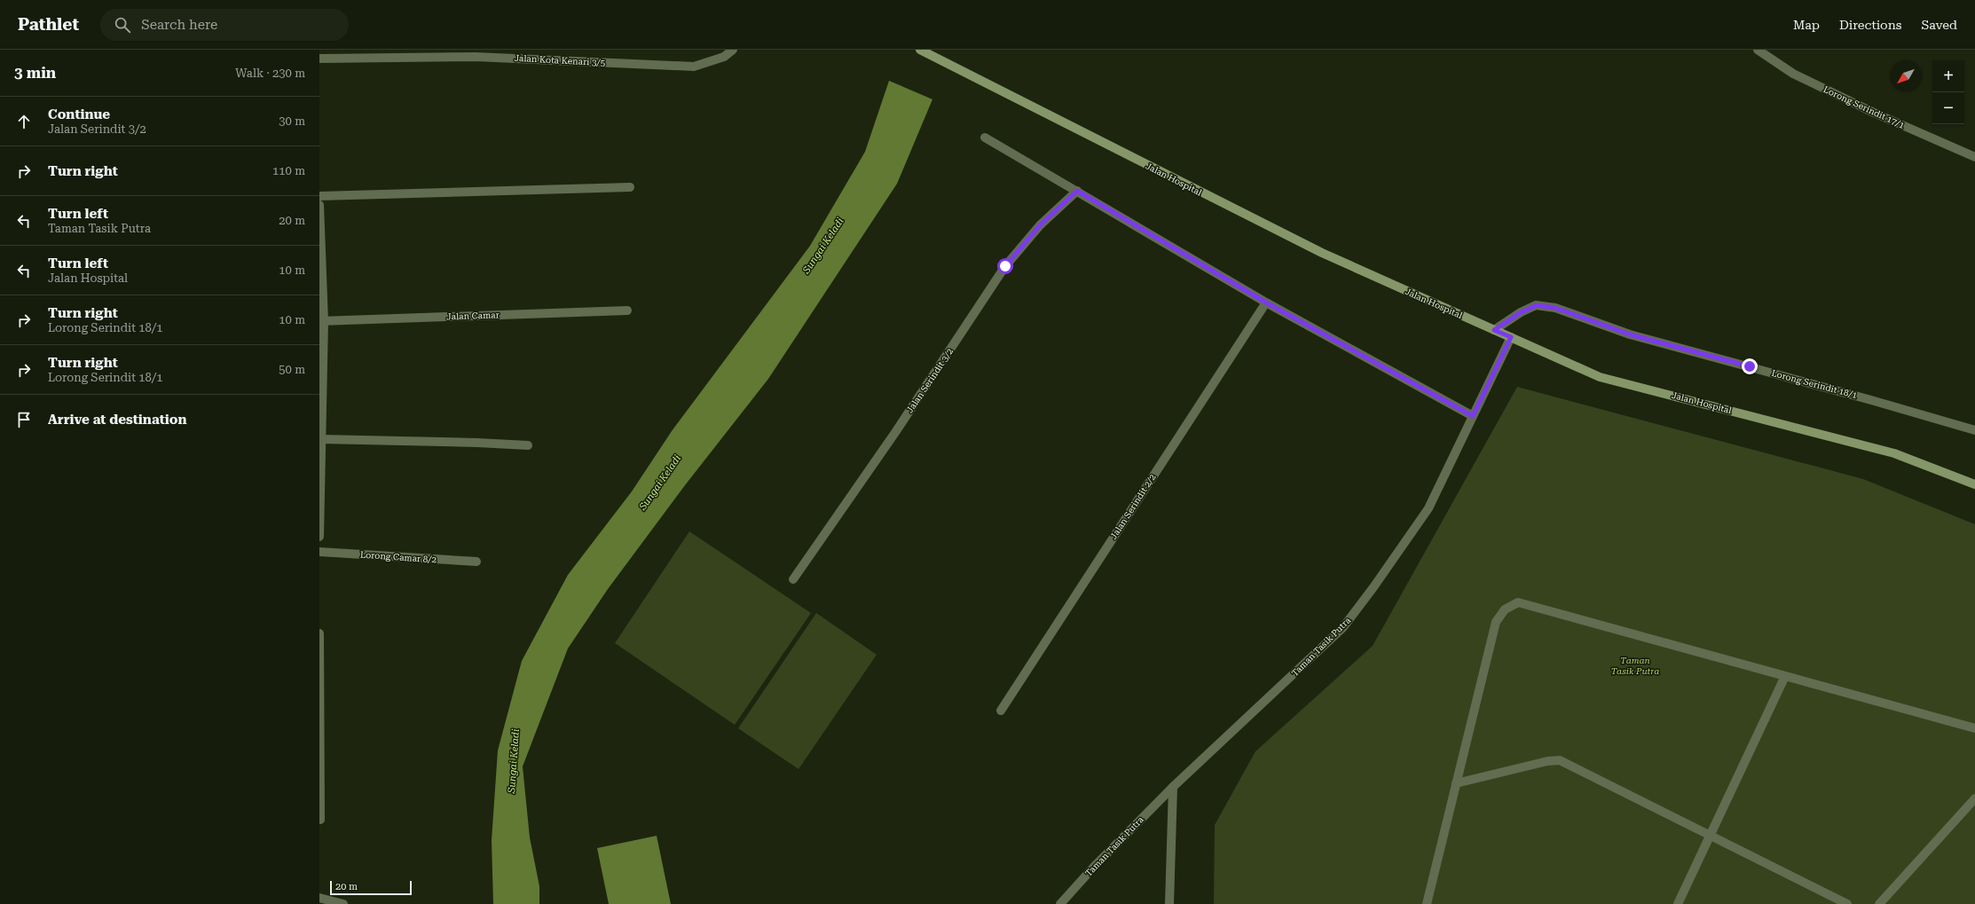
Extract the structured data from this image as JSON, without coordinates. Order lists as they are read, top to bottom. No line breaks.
{"streets":{"main road":["Jalan Hospital"],"street":["Jalan Kota Kenari 3/5","Lorong Serindit 17/1","Jalan Camar","Jalan Serindit 3/2","Lorong Serindit 18/1","Jalan Serindit 2/2","Lorong Camar 8/2","Taman Tasik Putra"]},"crossings":[["Jalan Hospital","Lorong Serindit 18/1"],["Jalan Hospital","Taman Tasik Putra"]],"water":["Sungai Keladi"],"parks":["Taman Tasik Putra"],"scale_bar":"20 m","north":"bottom left","page":{"header":"Pathlet","search":"Search here","nav":["Map","Directions","Saved"],"heading":["3 min","Walk · 230 m"],"map_buttons":["+","−"],"list":[["Continue","Jalan Serindit 3/2","30 m"],["Turn right","110 m"],["Turn left","Taman Tasik Putra","20 m"],["Turn left","Jalan Hospital","10 m"],["Turn right","Lorong Serindit 18/1","10 m"],["Turn right","Lorong Serindit 18/1","50 m"],"Arrive at destination"],"scale":"20 m"}}
